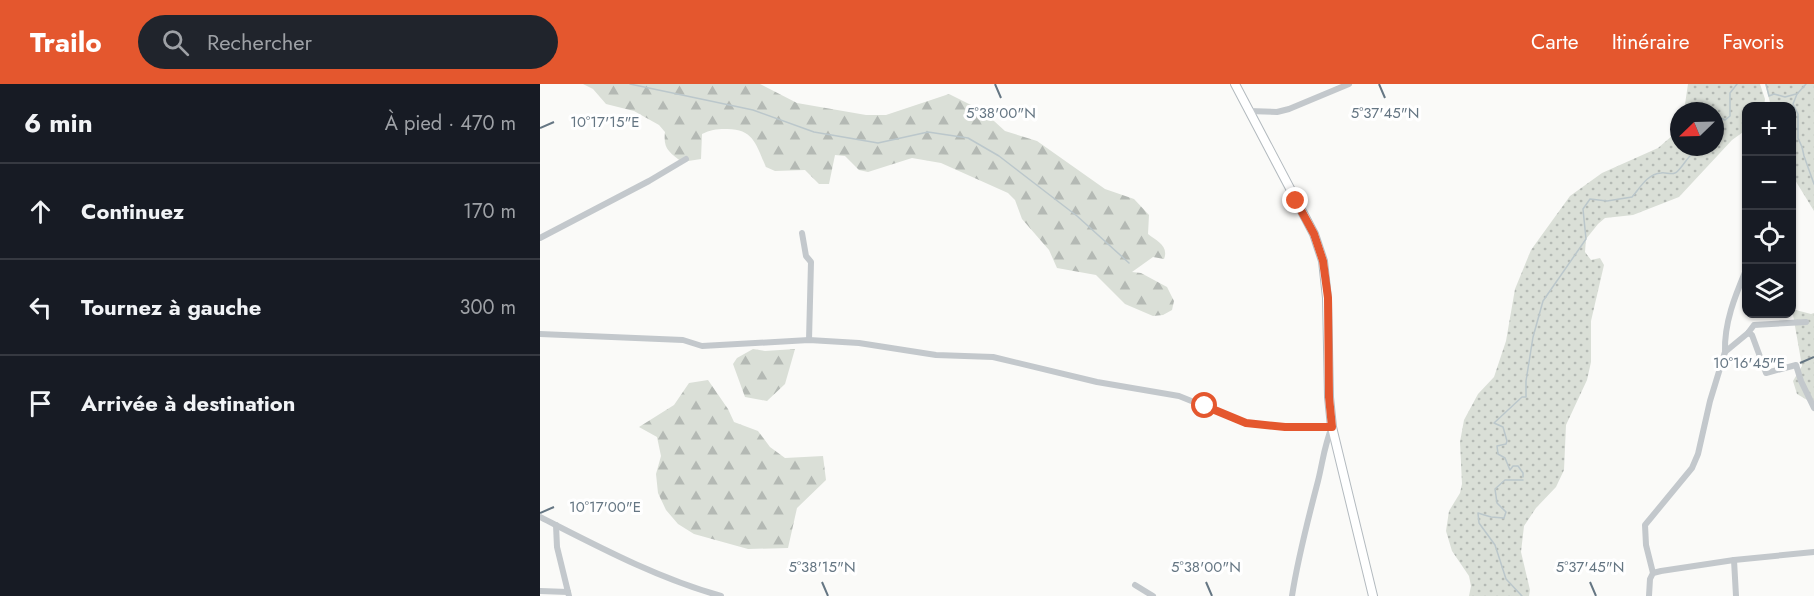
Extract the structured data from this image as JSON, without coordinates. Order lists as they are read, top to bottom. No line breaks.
{"north":"bottom left","page":{"header":"Trailo","search":"Rechercher","nav":["Carte","Itinéraire","Favoris"],"heading":["6 min","À pied · 470 m"],"map_buttons":["+","−"],"list":[["Continuez","170 m"],["Tournez à gauche","300 m"],"Arrivée à destination"]},"coordinates":["5°38'00\"N","5°37'45\"N","10°17'15\"E","10°16'45\"E","10°17'00\"E","5°38'15\"N"]}
